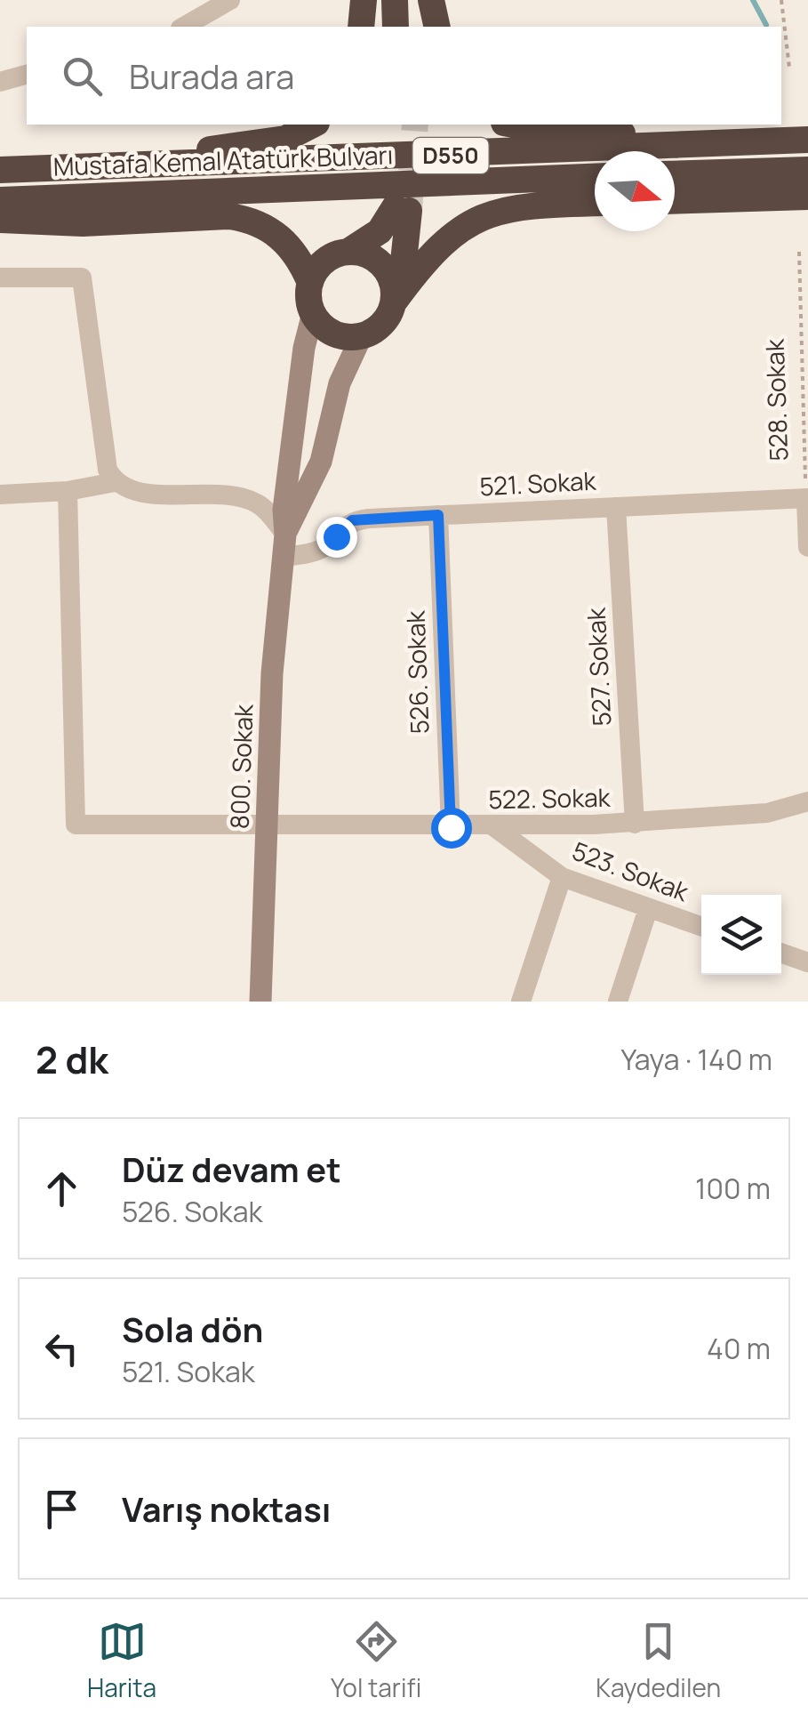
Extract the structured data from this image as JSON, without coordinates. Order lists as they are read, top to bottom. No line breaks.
{"streets":{"highway":["D550","Mustafa Kemal Atatürk Bulvarı"],"street":["521. Sokak","527. Sokak","526. Sokak","800. Sokak","522. Sokak","523. Sokak"],"path":["528. Sokak"]},"crossings":[["528. Sokak","521. Sokak"],["521. Sokak","527. Sokak"],["521. Sokak","526. Sokak"],["521. Sokak","800. Sokak"],["527. Sokak","522. Sokak"],["526. Sokak","522. Sokak"],["800. Sokak","522. Sokak"],["522. Sokak","523. Sokak"]],"north":"right","page":{"search":"Burada ara","heading":["2 dk","Yaya · 140 m"],"list":[["Düz devam et","526. Sokak","100 m"],["Sola dön","521. Sokak","40 m"],"Varış noktası"],"nav":["Harita","Yol tarifi","Kaydedilen"]}}
